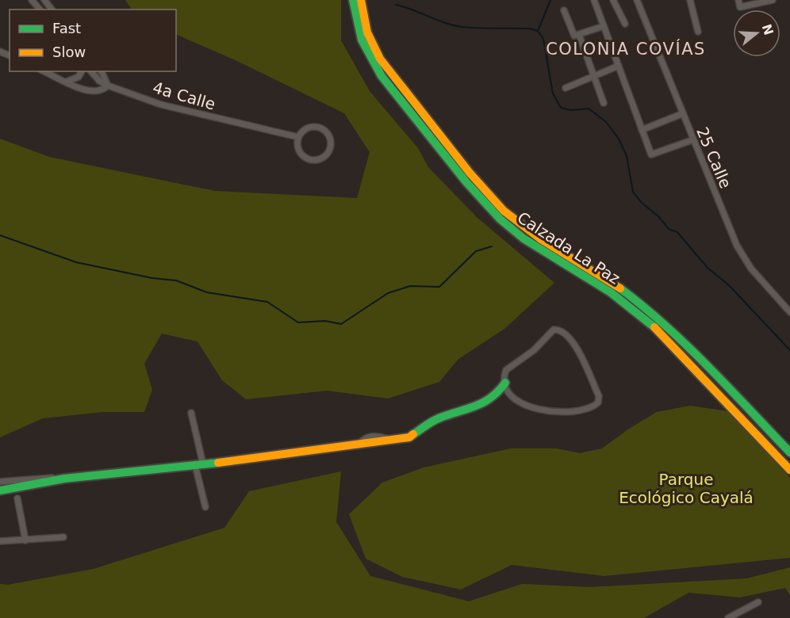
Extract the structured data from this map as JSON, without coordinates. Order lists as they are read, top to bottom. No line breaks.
{"streets":{"main road":["Calzada La Paz"],"street":["4a Calle","25 Calle"]},"districts":["COLONIA COVÍAS"],"parks":["Parque Ecológico Cayalá"],"legend":["Fast","Slow"],"north":"right"}
